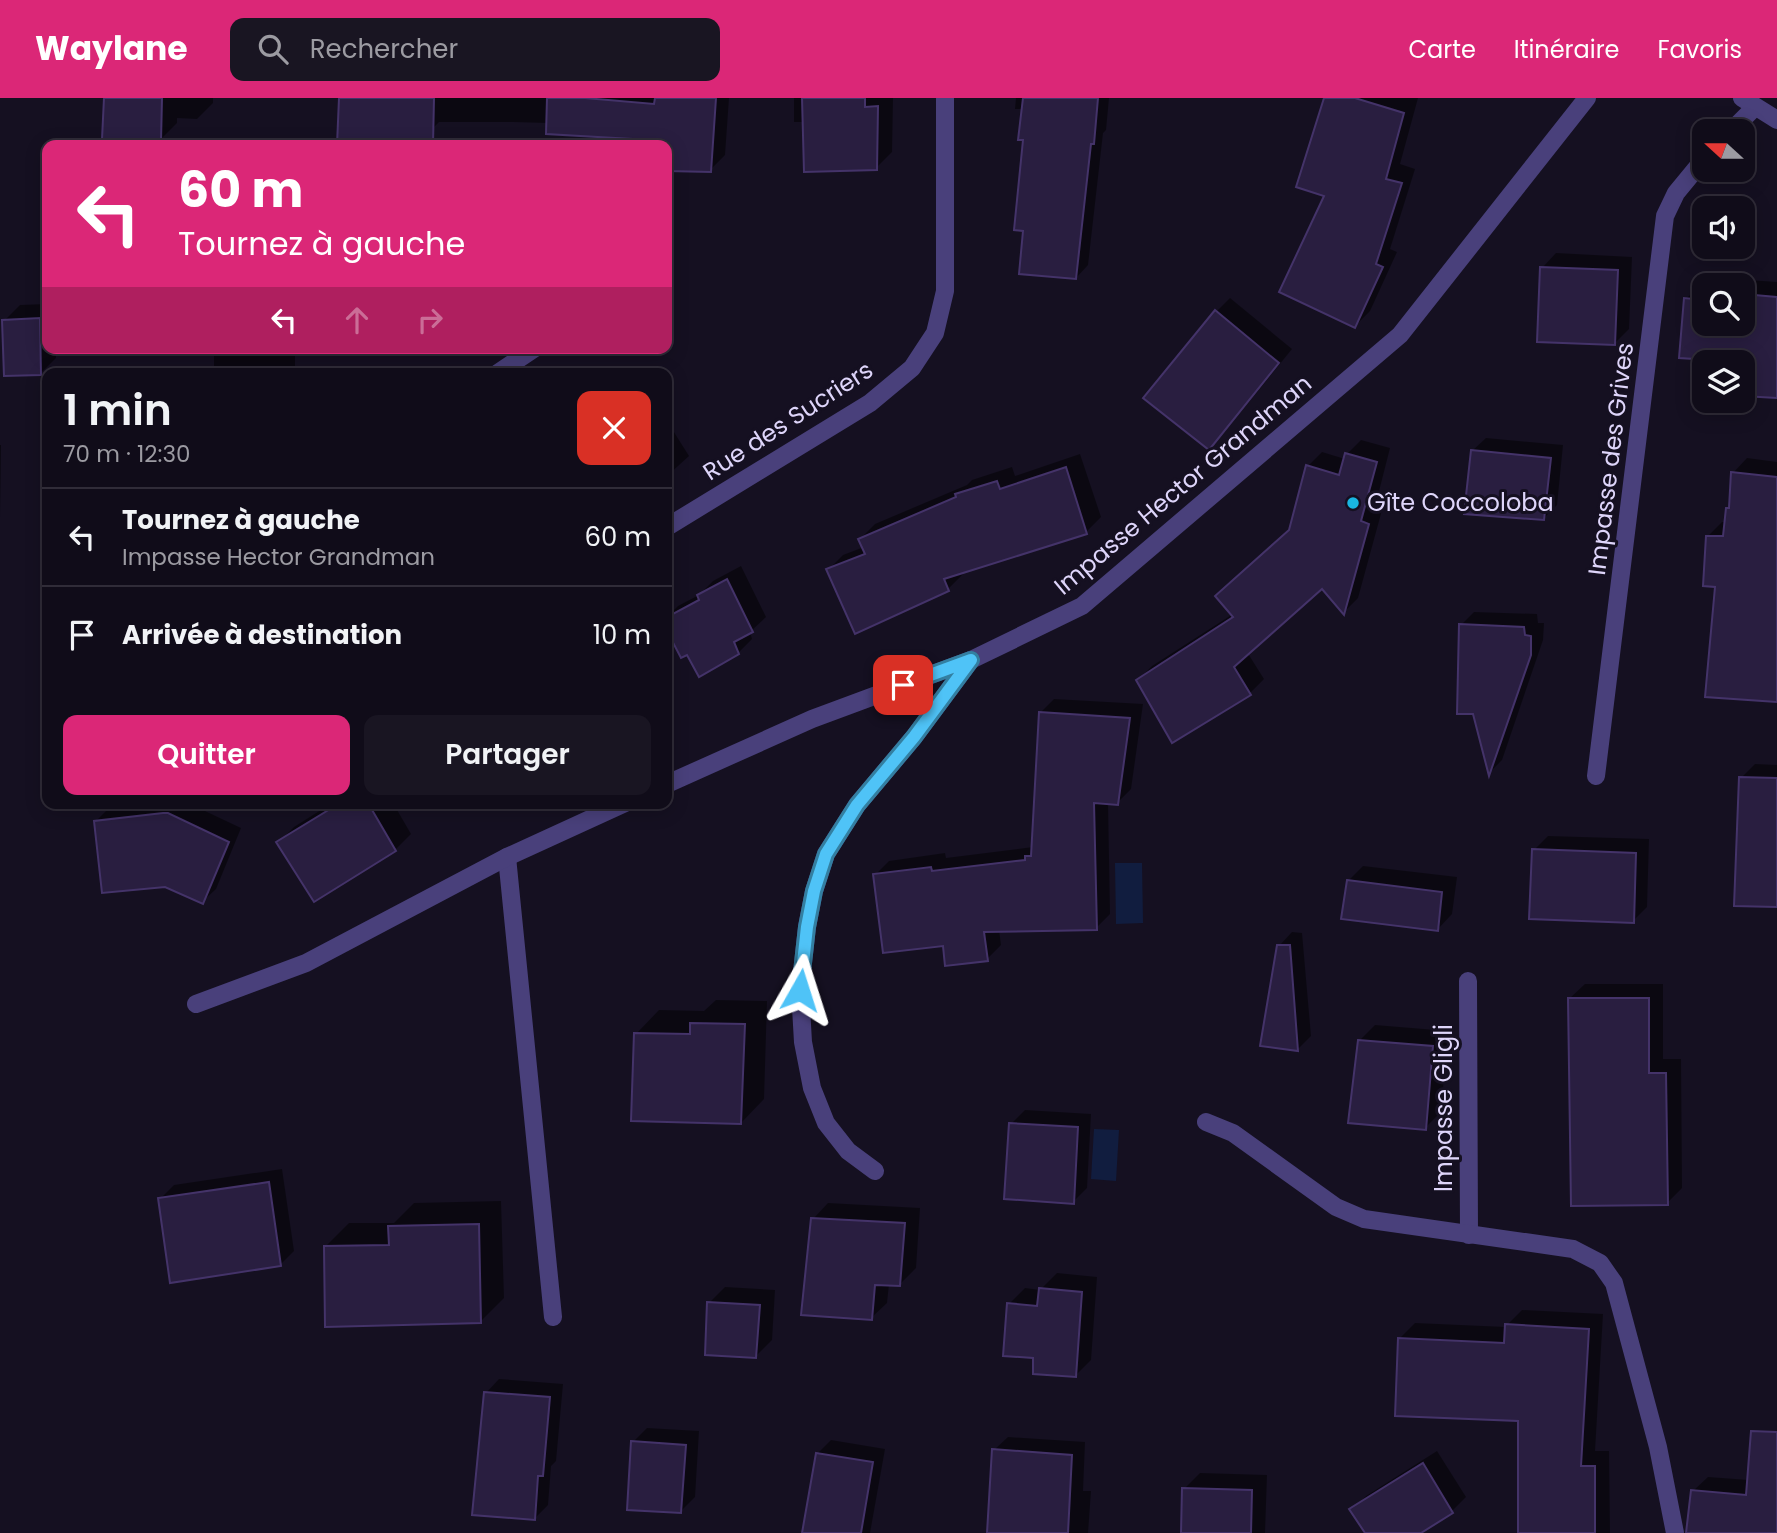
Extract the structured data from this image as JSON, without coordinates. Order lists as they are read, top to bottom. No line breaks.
{"streets":{"street":["Rue des Sucriers","Impasse des Grives","Impasse Hector Grandman","Impasse Gligli"]},"places":["Gîte Coccoloba"],"north":"left","page":{"header":"Waylane","search":"Rechercher","nav":["Carte","Itinéraire","Favoris"],"turn":["60 m","Tournez à gauche"],"heading":["1 min","70 m · 12:30"],"list":[{"name":"Tournez à gauche","note":"Impasse Hector Grandman","value":"60 m"},{"name":"Arrivée à destination","value":"10 m"}],"buttons":["Quitter","Partager"]}}
